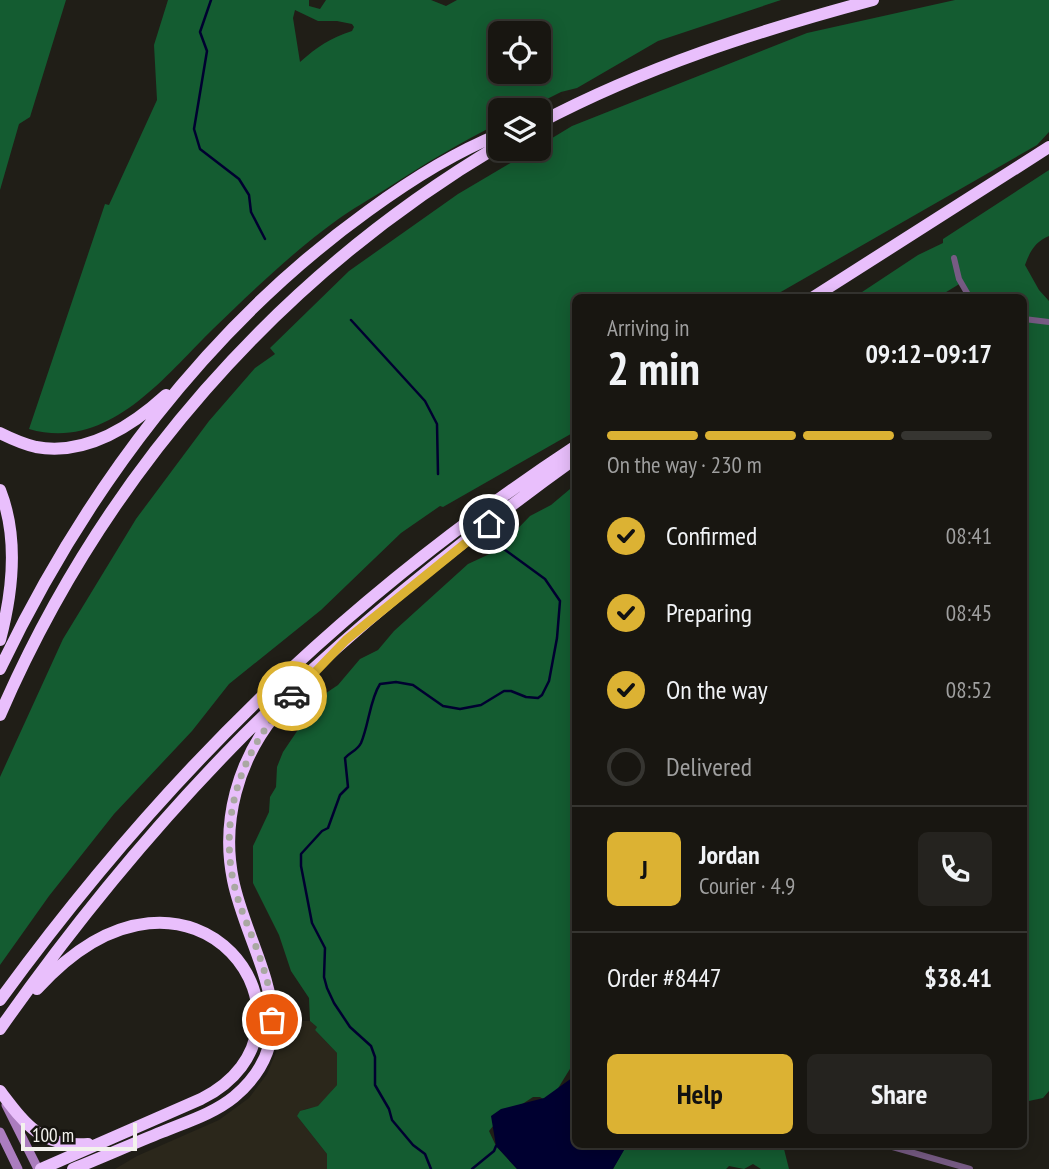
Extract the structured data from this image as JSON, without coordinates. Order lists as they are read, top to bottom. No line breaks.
{"scale_bar":"100 m","page":{"heading":["2 min","Arriving in","09:12–09:17"],"panel":["Jordan","Courier · 4.9","Order #8447","$38.41"],"bar":"On the way · 230 m","list":[["Confirmed","08:41"],["Preparing","08:45"],["On the way","08:52"],"Delivered"],"round":"J","buttons":["Help","Share"],"scale":"100 m"}}
